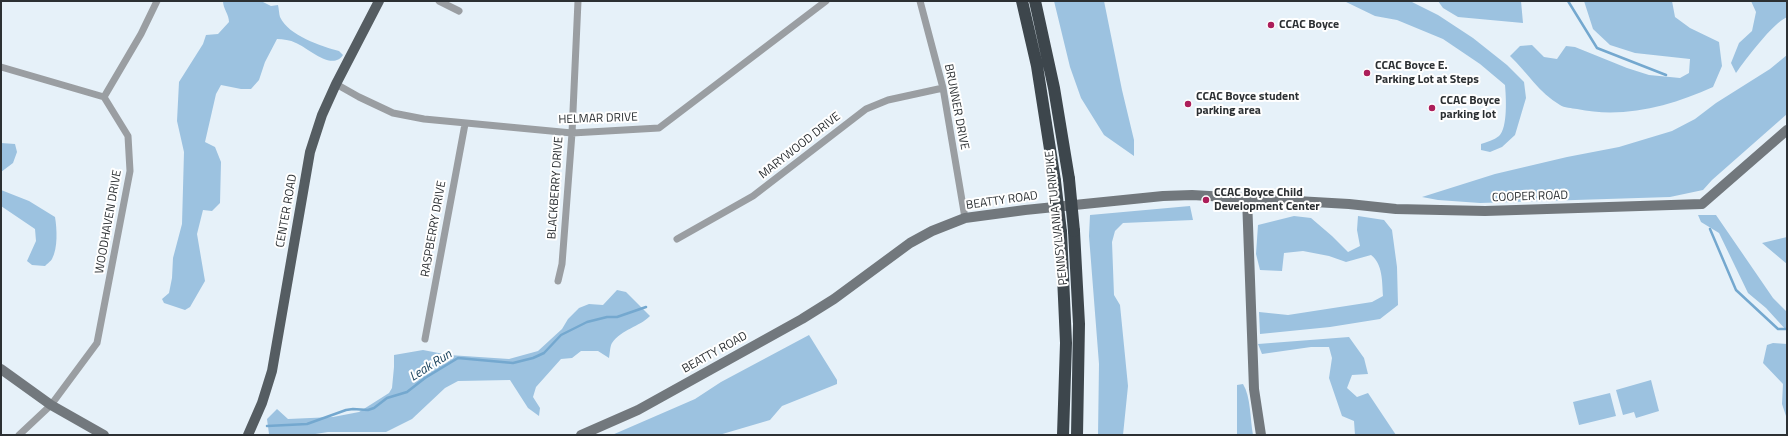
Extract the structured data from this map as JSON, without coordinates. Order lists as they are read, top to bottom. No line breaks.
{"streets":{"highway":["PENNSYLVANIA TURNPIKE"],"main road":["CENTER ROAD"],"street":["BRUNNER DRIVE","HELMAR DRIVE","MARYWOOD DRIVE","BLACKBERRY DRIVE","COOPER ROAD","BEATTY ROAD","WOODHAVEN DRIVE","RASPBERRY DRIVE"]},"crossings":[["BRUNNER DRIVE","MARYWOOD DRIVE"],["BRUNNER DRIVE","BEATTY ROAD"],["HELMAR DRIVE","BLACKBERRY DRIVE"],["HELMAR DRIVE","CENTER ROAD"],["HELMAR DRIVE","RASPBERRY DRIVE"],["COOPER ROAD","BEATTY ROAD"]],"water":["Leak Run"],"places":["CCAC Boyce","CCAC Boyce E. Parking Lot at Steps","CCAC Boyce student parking area","CCAC Boyce parking lot","CCAC Boyce Child Development Center"]}
